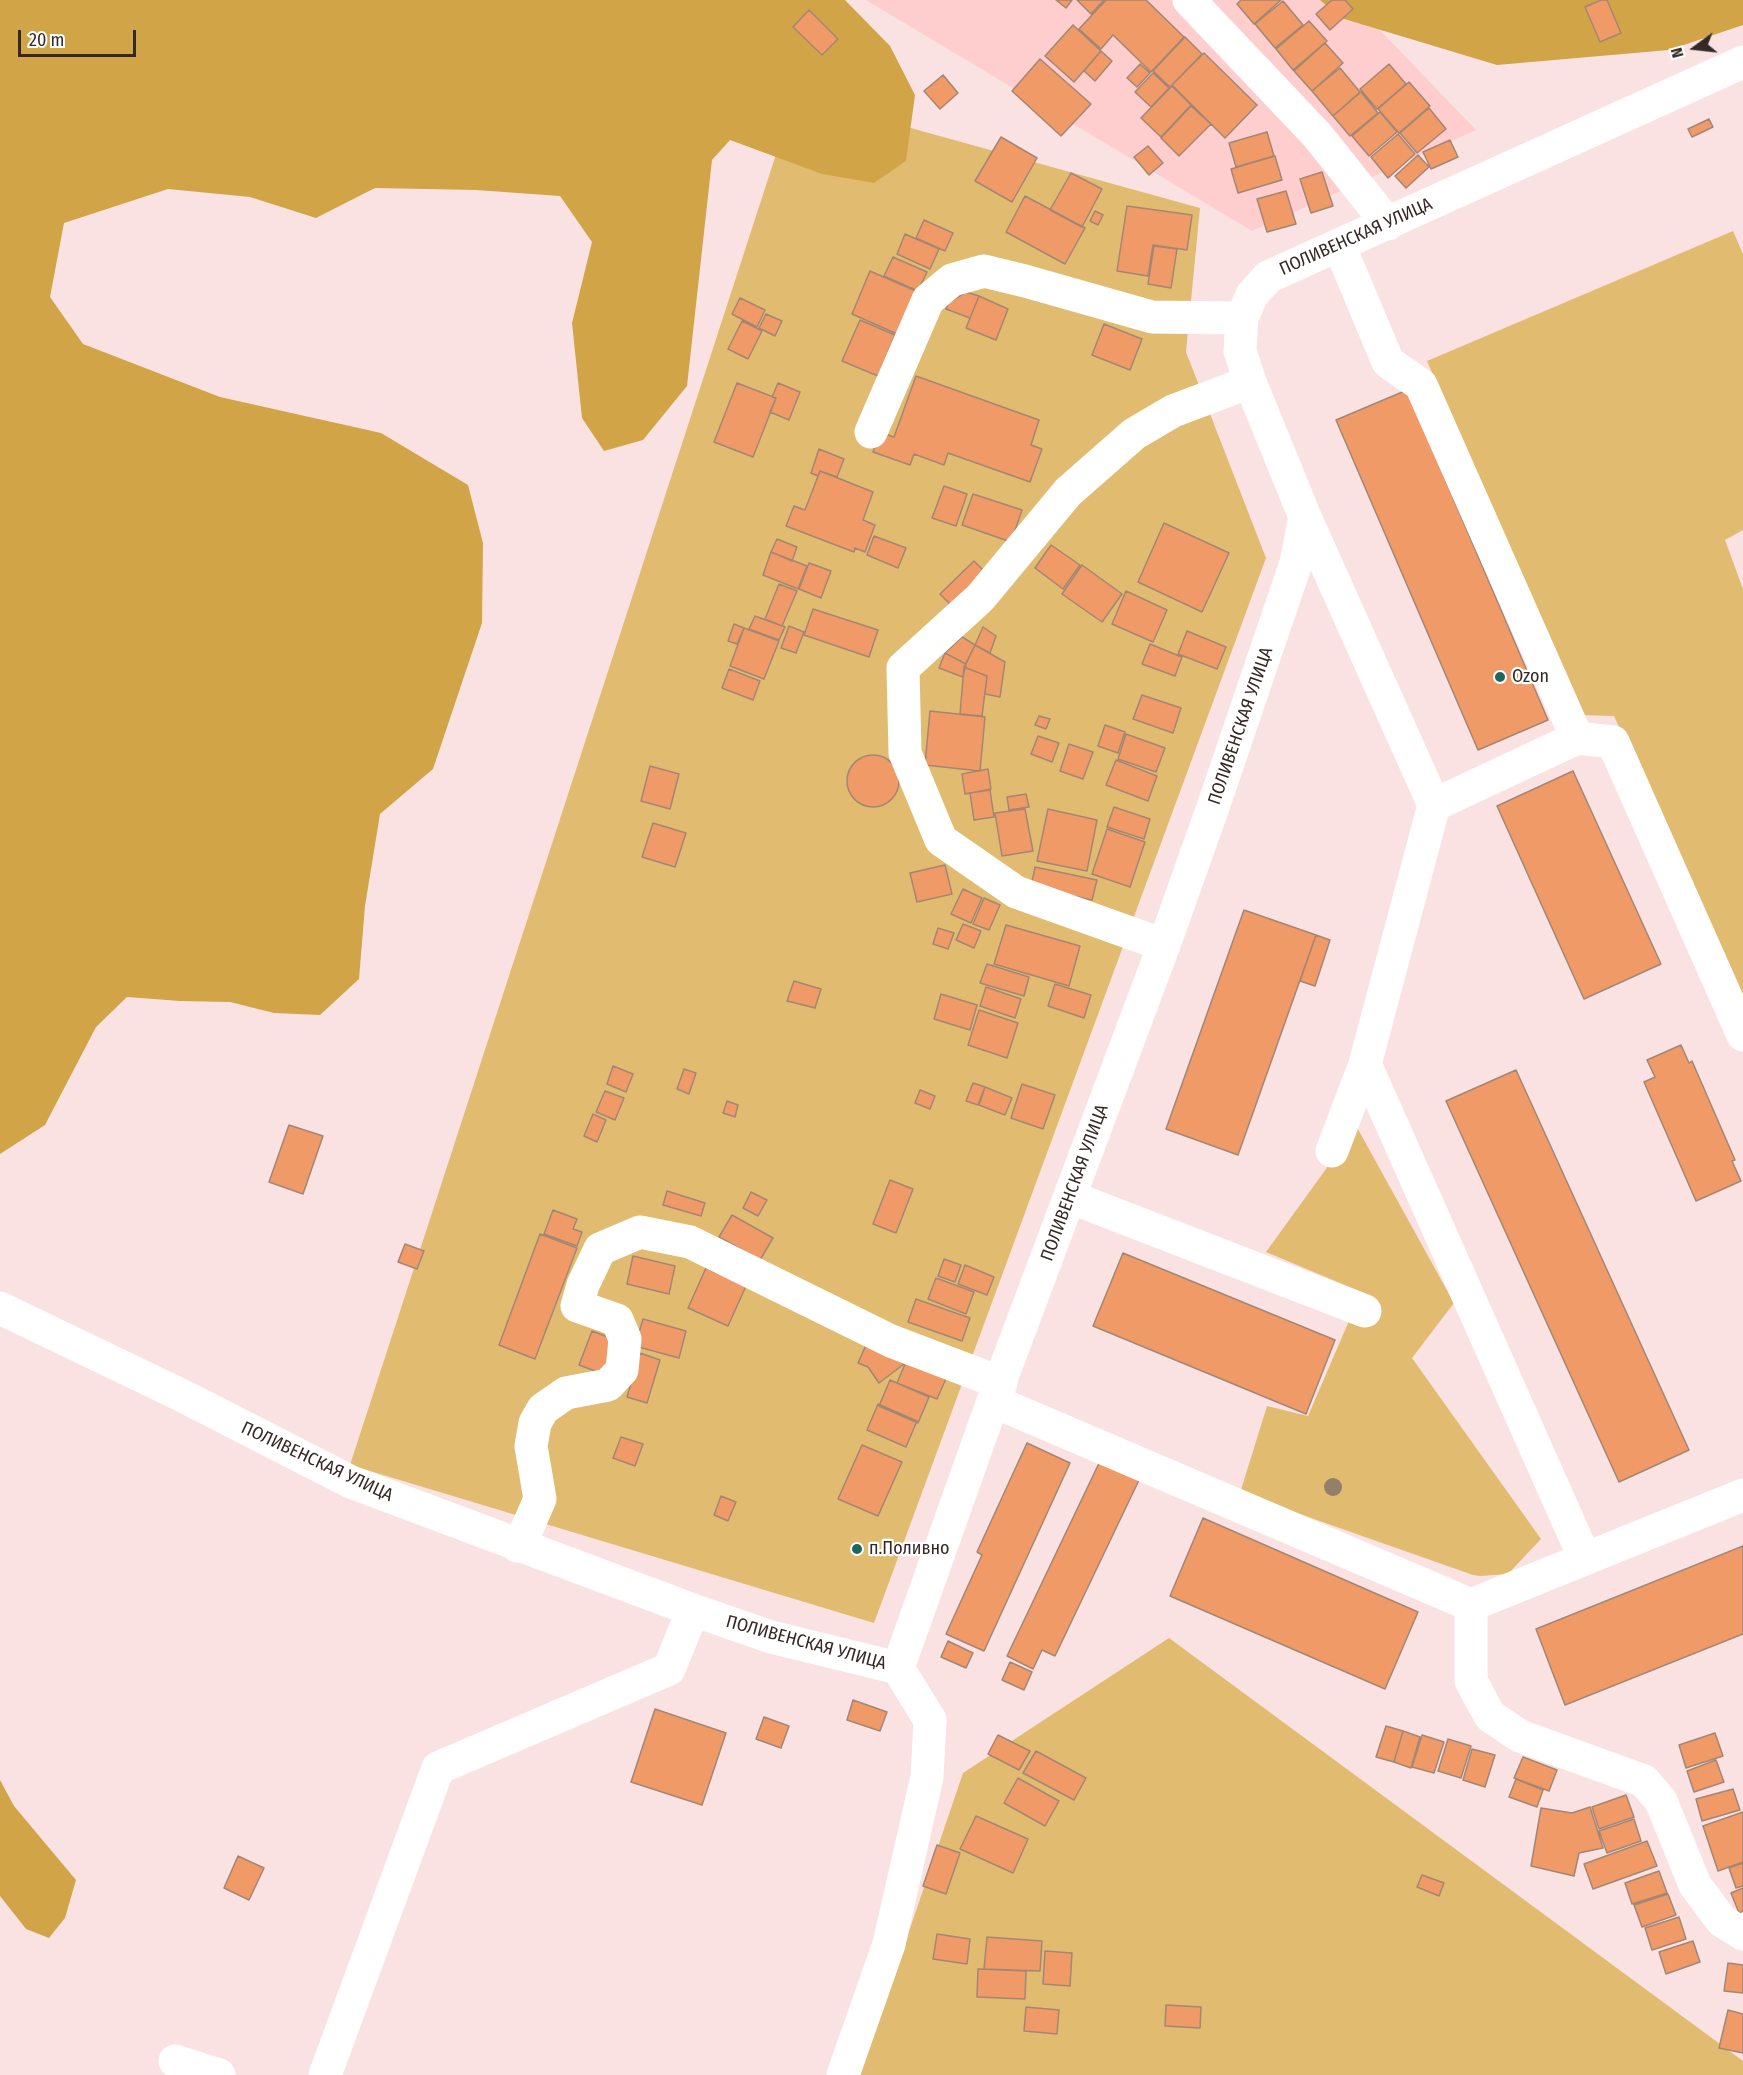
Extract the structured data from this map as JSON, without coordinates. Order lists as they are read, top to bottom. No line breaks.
{"streets":{"street":["ПОЛИВЕНСКАЯ УЛИЦА"]},"places":["Ozon","п.Поливно"],"scale_bar":"20 m","north":"left"}
